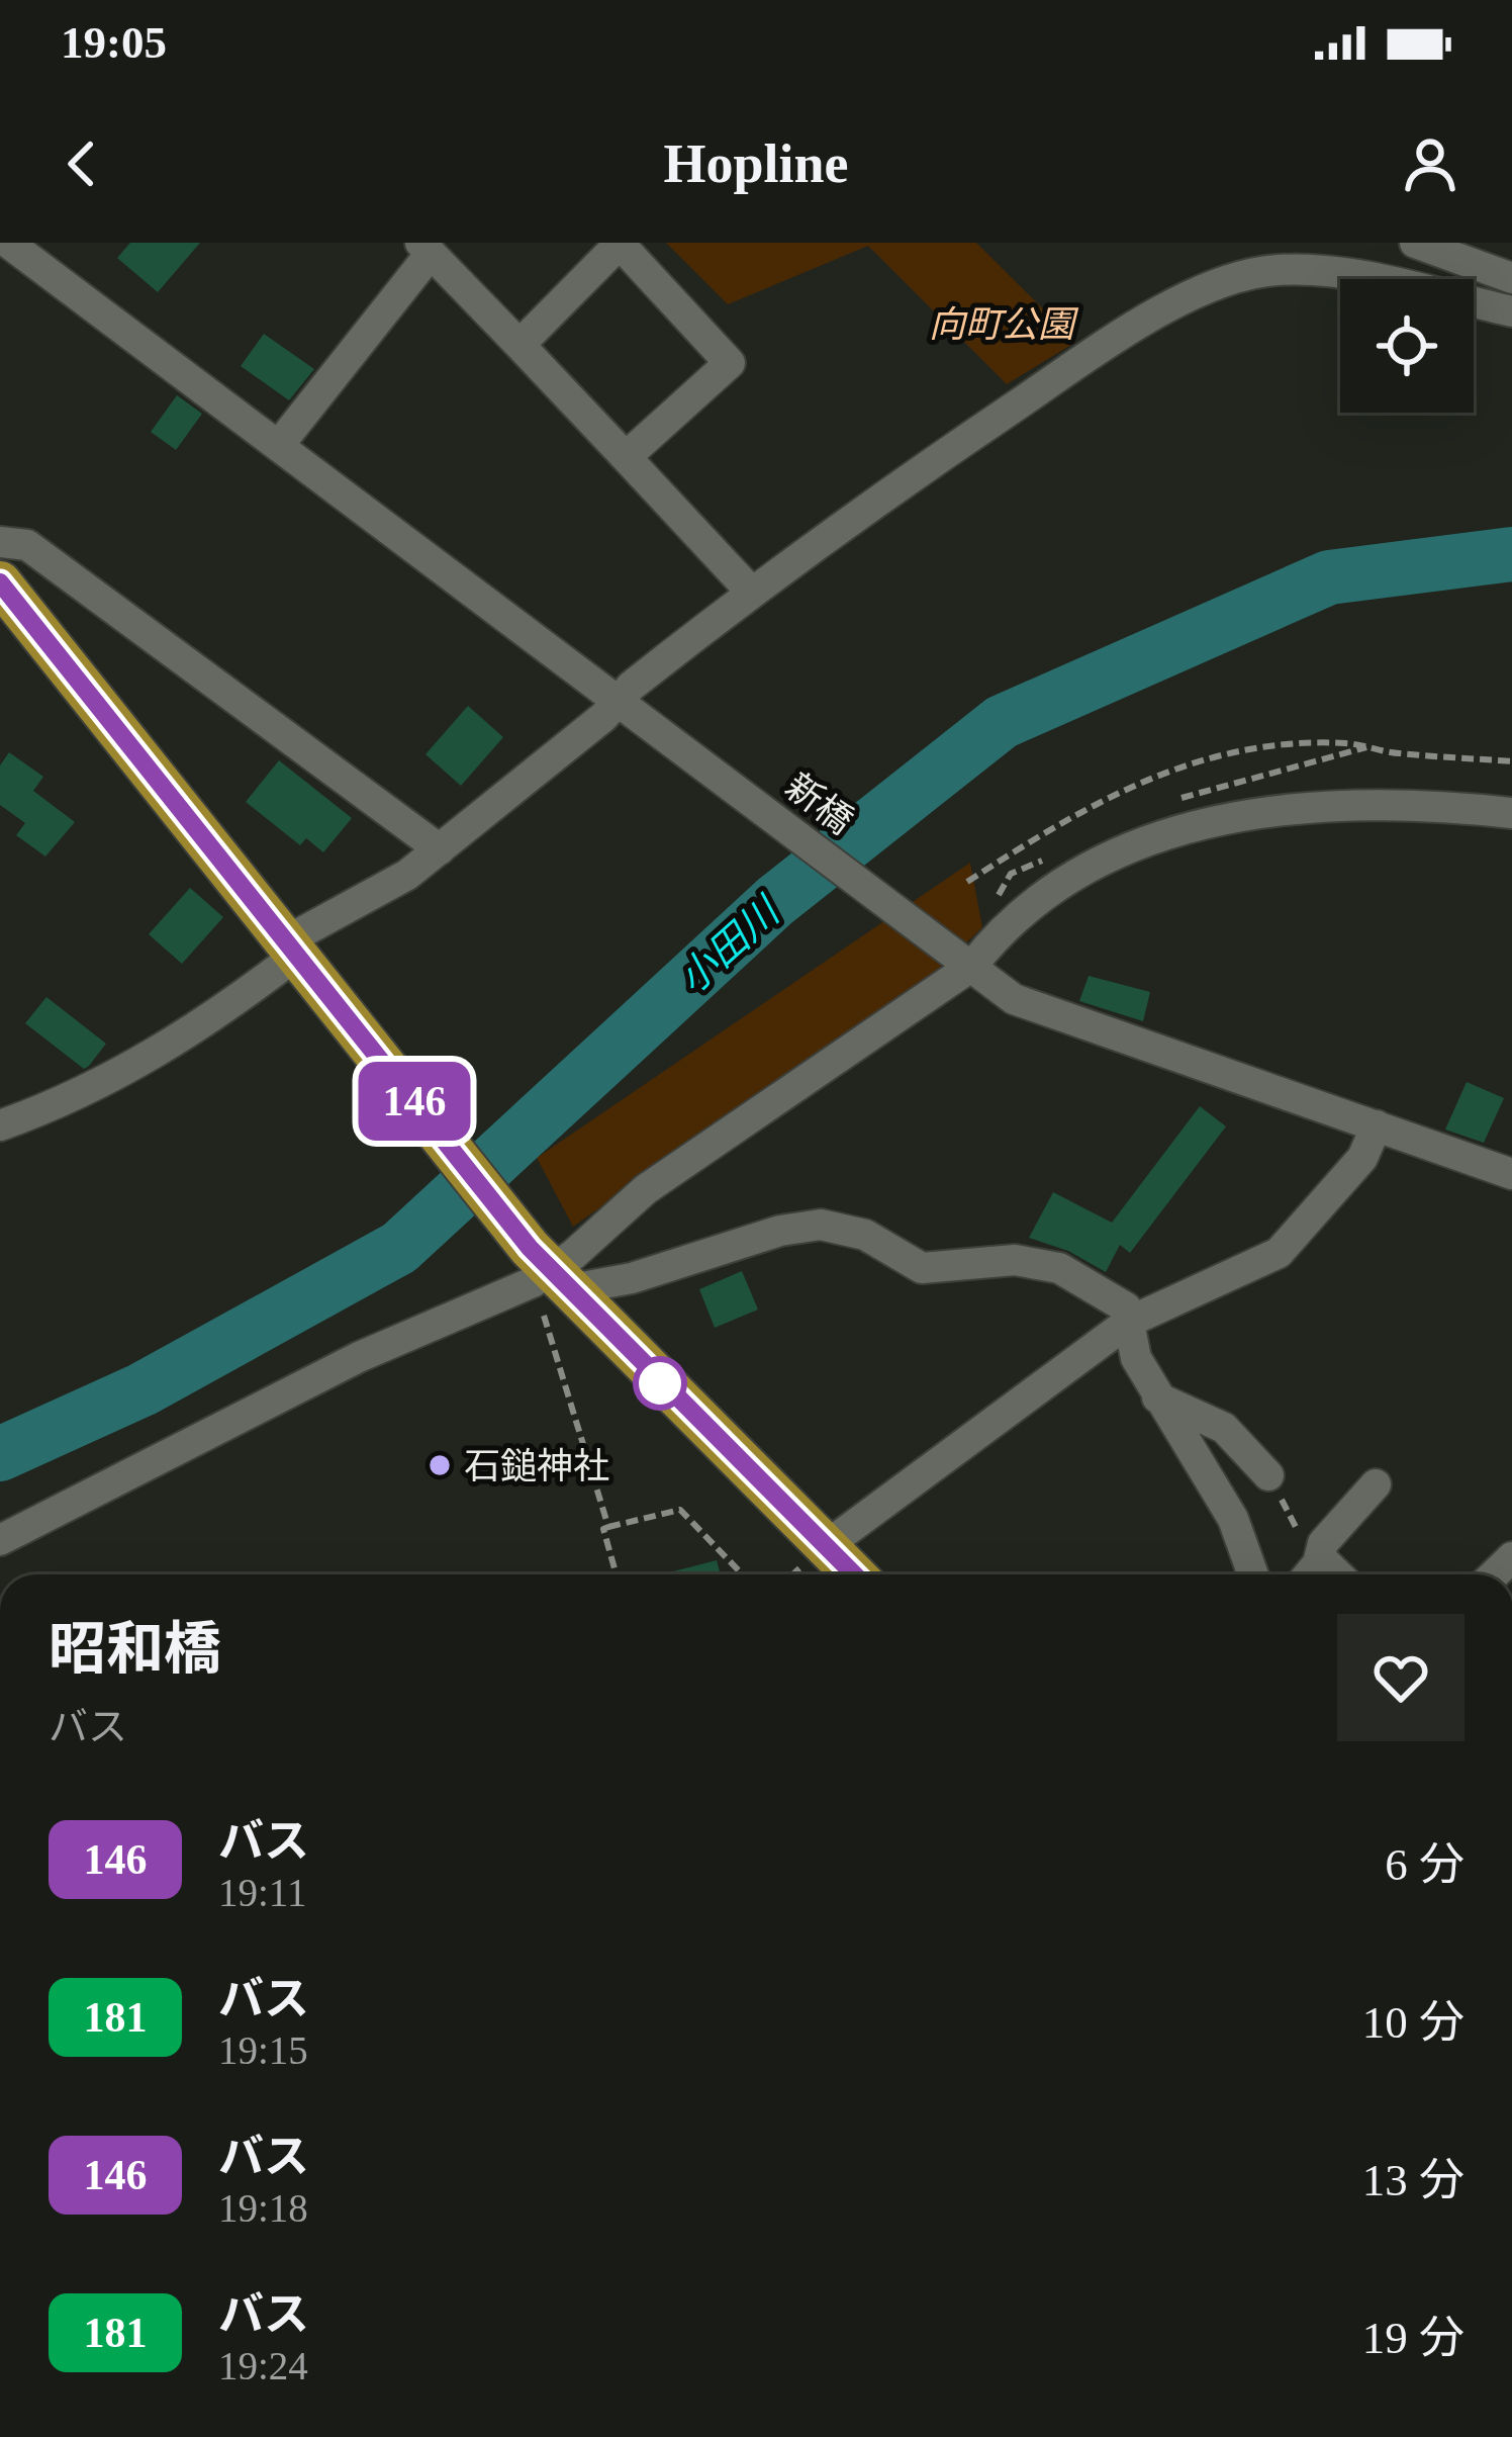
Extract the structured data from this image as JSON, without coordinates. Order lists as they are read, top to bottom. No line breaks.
{"streets":{"street":["新橋"]},"water":["小田川"],"parks":["向町公園"],"places":["石鎚神社"],"lines":["bus line 146"],"page":{"status":"19:05","header":"Hopline","on_map":"146","heading":["昭和橋","バス"],"list":[{"mark":"146","name":"バス","note":"19:11","value":"6 分"},{"mark":"181","name":"バス","note":"19:15","value":"10 分"},{"mark":"146","name":"バス","note":"19:18","value":"13 分"},{"mark":"181","name":"バス","note":"19:24","value":"19 分"}]}}
